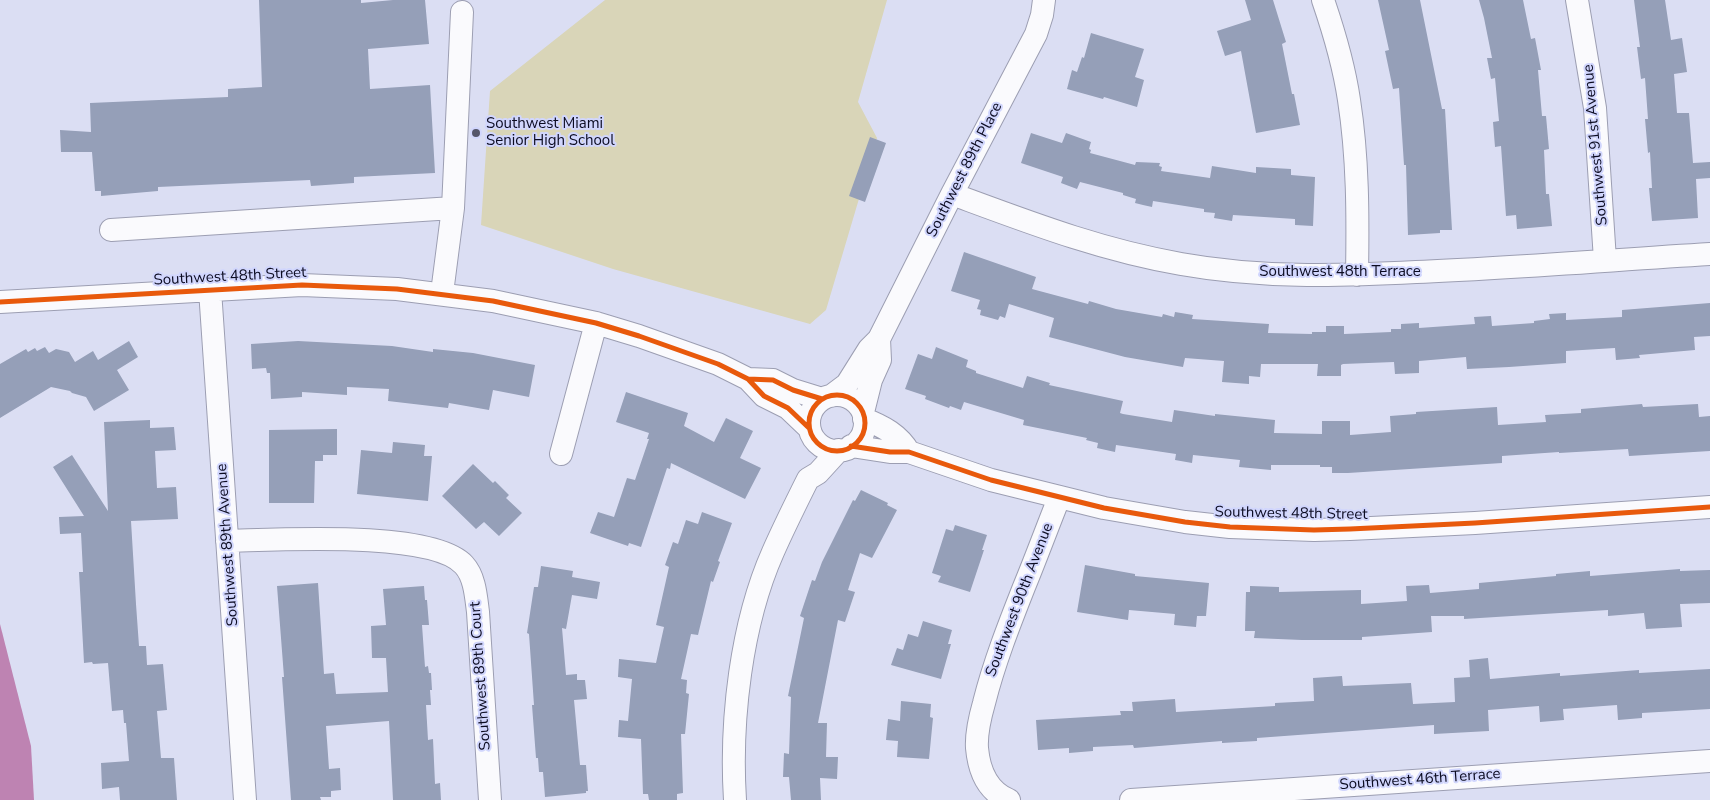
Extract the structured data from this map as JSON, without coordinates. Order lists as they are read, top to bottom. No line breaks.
{"streets":{"street":["Southwest 91st Avenue","Southwest 89th Place","Southwest 48th Terrace","Southwest 48th Street","Southwest 89th Avenue","Southwest 90th Avenue","Southwest 89th Court","Southwest 46th Terrace"]},"crossings":[["Southwest 91st Avenue","Southwest 48th Terrace"],["Southwest 89th Place","Southwest 48th Terrace"],["Southwest 89th Place","Southwest 48th Street"],["Southwest 48th Street","Southwest 89th Avenue"],["Southwest 48th Street","Southwest 90th Avenue"],["Southwest 89th Avenue","Southwest 89th Court"]],"places":["Southwest Miami Senior High School"]}
